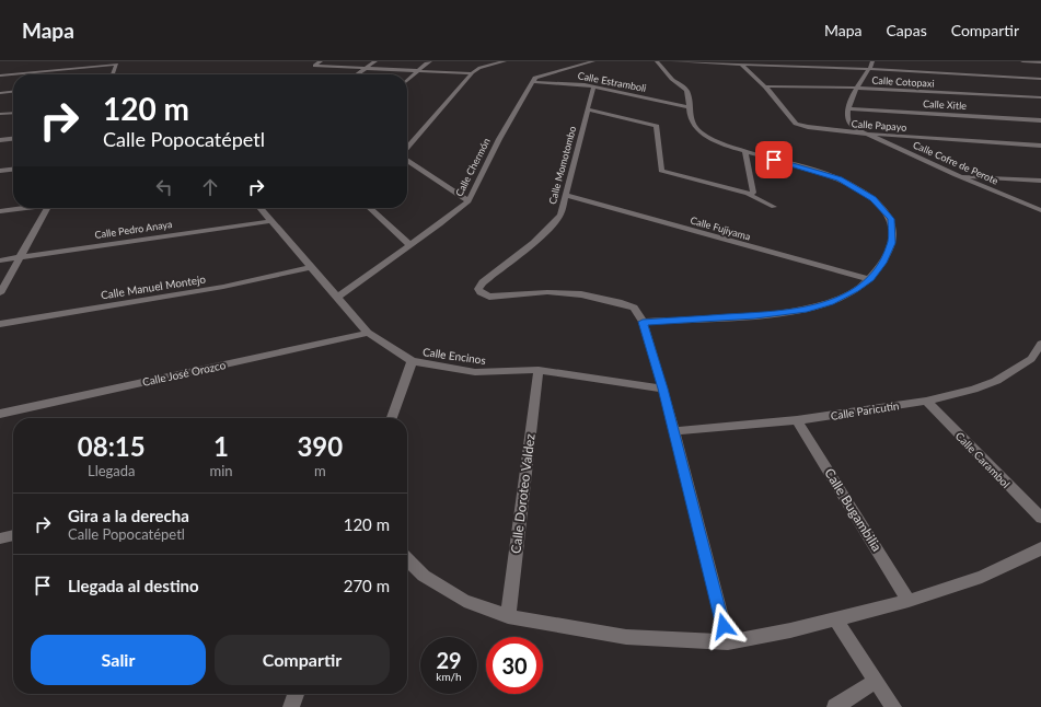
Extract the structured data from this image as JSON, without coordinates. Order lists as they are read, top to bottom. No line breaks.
{"streets":{"street":["Calle Estramboli","Calle Cotopaxi","Calle Xitle","Calle Papayo","Calle Cofre de Perote","Calle Momotombo","Calle Chermón","Calle Fujiyama","Calle Pedro Anaya","Calle Manuel Montejo","Calle Encinos","Calle José Orozco","Calle Paricutín","Calle Carambol","Calle Doroteo Valdez","Calle Bugambilia"]},"crossings":[["Calle Estramboli","Calle Momotombo"],["Calle Estramboli","Calle Chermón"],["Calle Cotopaxi","Calle Papayo"],["Calle Xitle","Calle Cofre de Perote"],["Calle Papayo","Calle Cofre de Perote"],["Calle Momotombo","Calle Fujiyama"],["Calle Chermón","Calle Encinos"],["Calle Pedro Anaya","Calle Encinos"],["Calle Manuel Montejo","Calle Encinos"],["Calle Encinos","Calle José Orozco"],["Calle Encinos","Calle Doroteo Valdez"],["Calle Paricutín","Calle Carambol"],["Calle Paricutín","Calle Bugambilia"]],"page":{"header":"Mapa","nav":["Mapa","Capas","Compartir"],"turn":["120 m","Calle Popocatépetl"],"eta":["08:15","Llegada","1","min","390","m"],"list":[{"name":"Gira a la derecha","note":"Calle Popocatépetl","value":"120 m"},{"name":"Llegada al destino","value":"270 m"}],"buttons":["Salir","Compartir"],"speed":"29 km/h","limit":"30"}}
